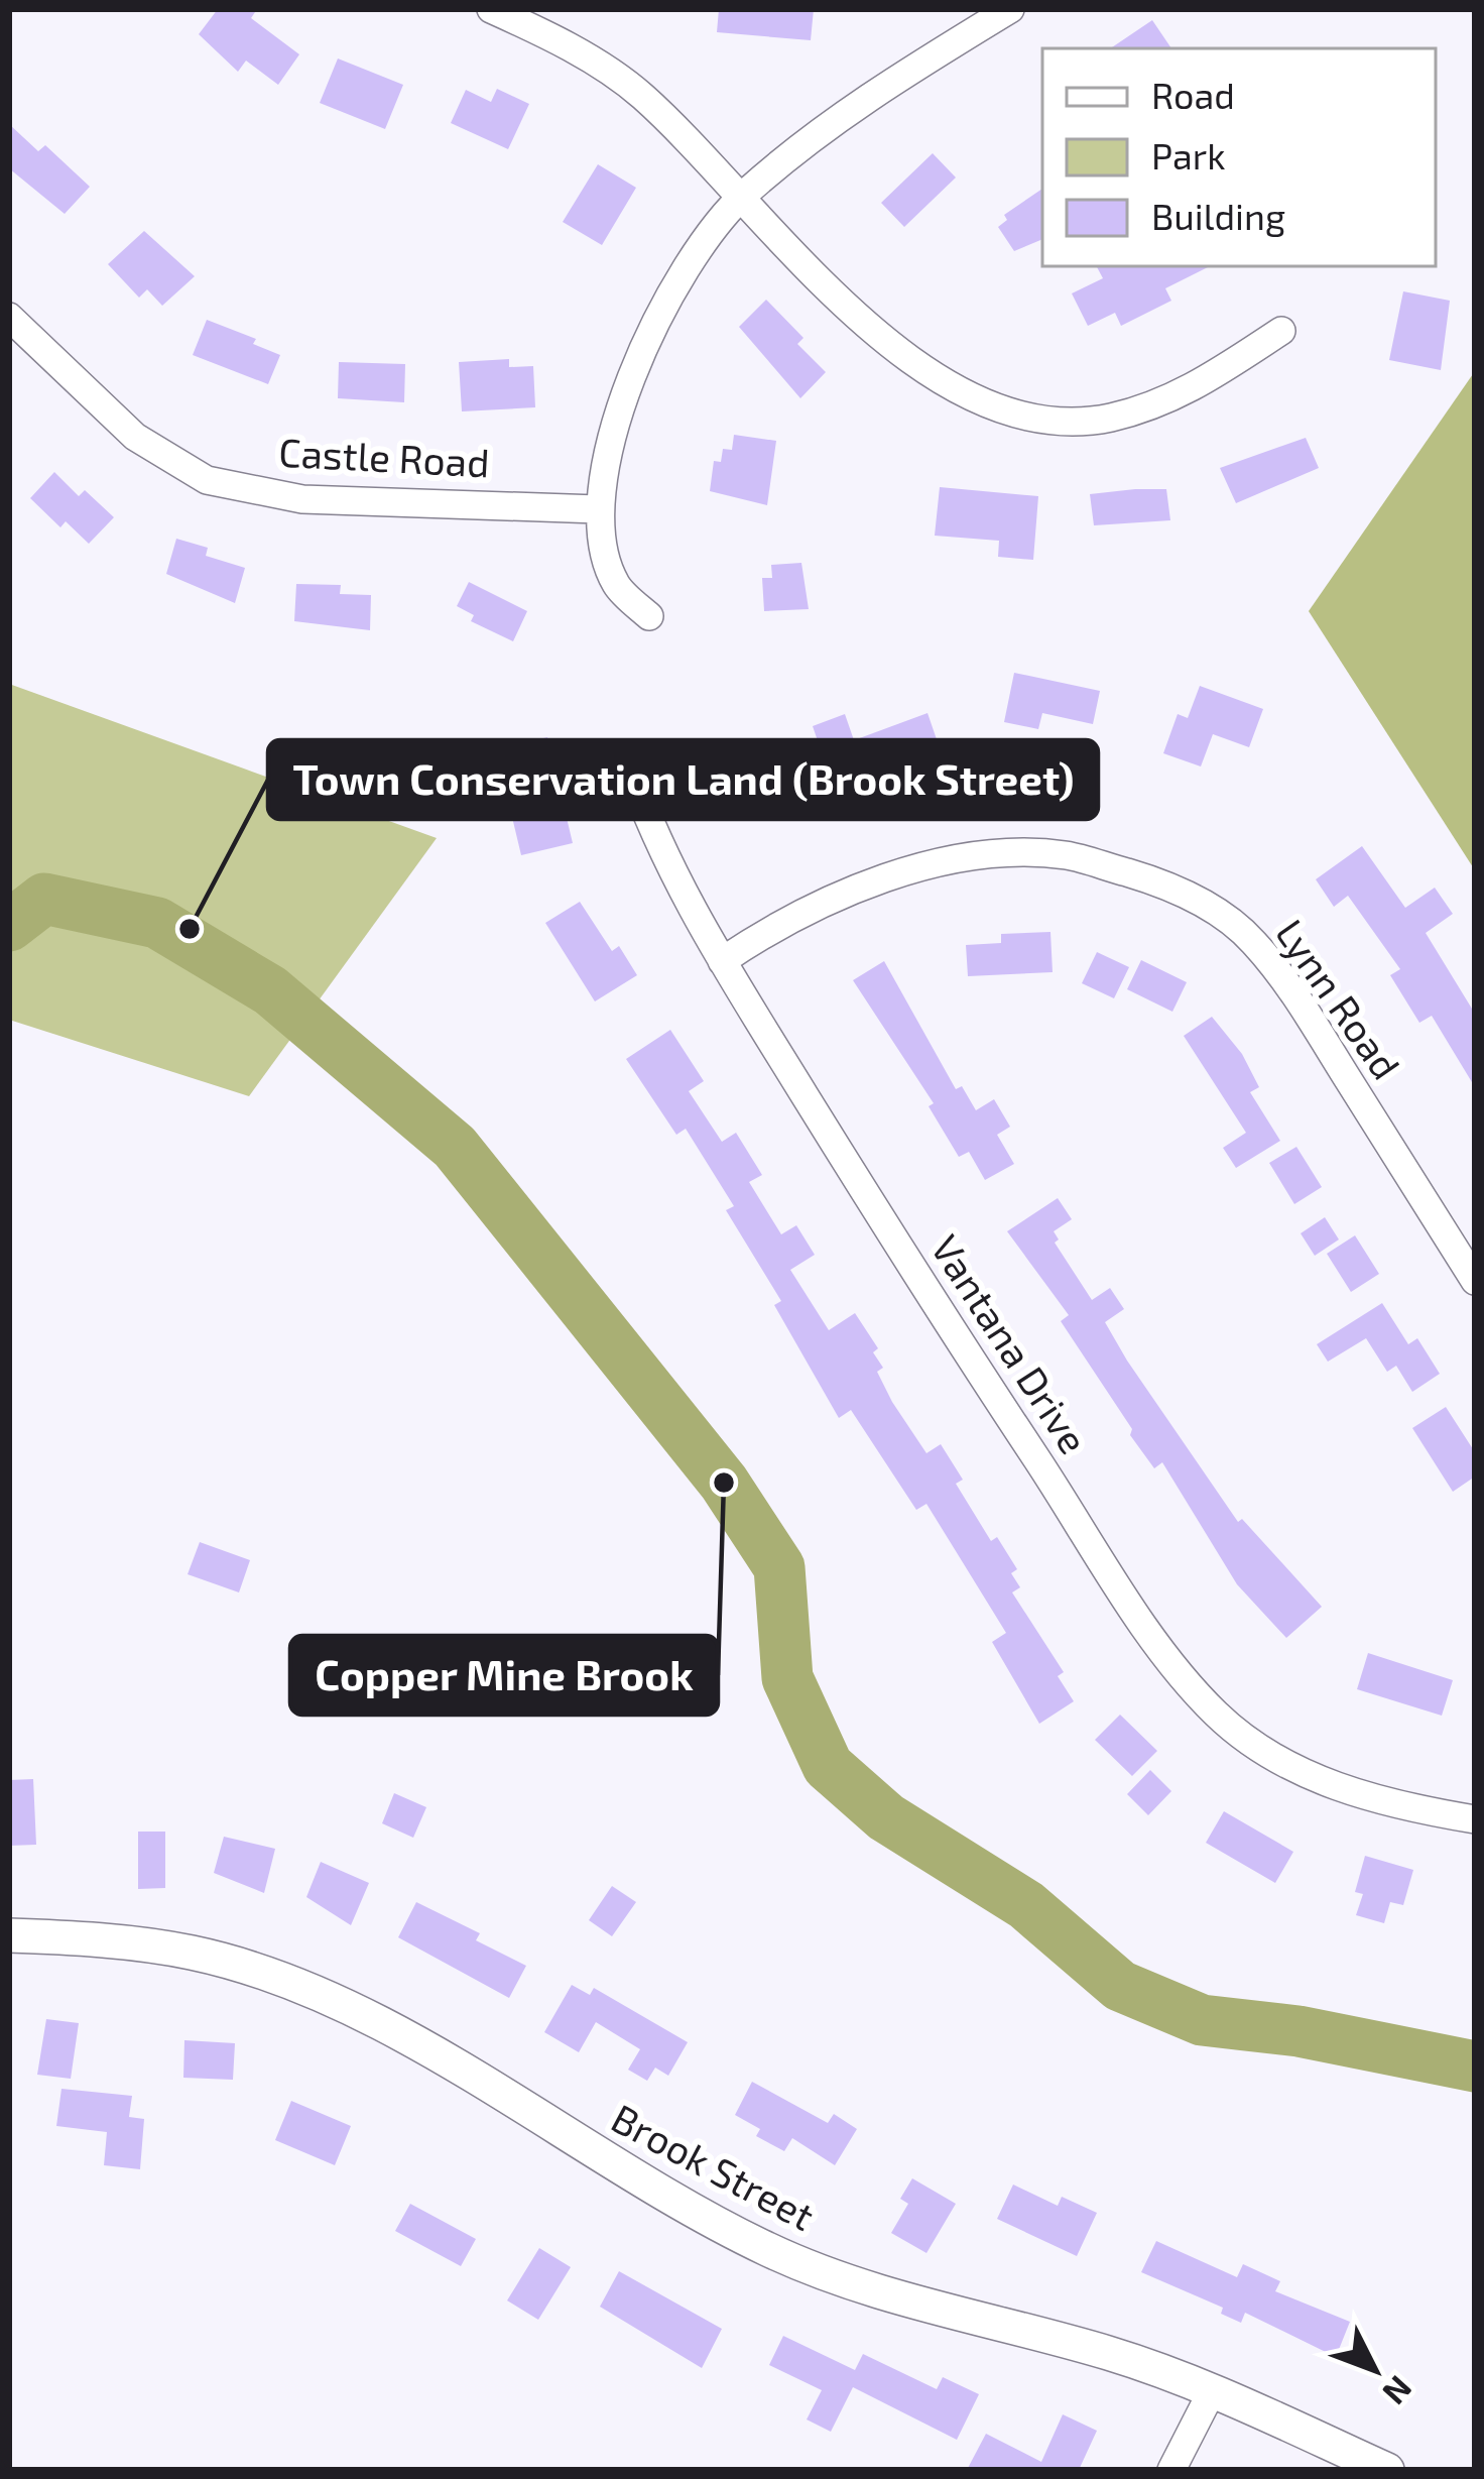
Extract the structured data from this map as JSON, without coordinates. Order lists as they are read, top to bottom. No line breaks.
{"streets":{"street":["Castle Road","Lynn Road","Vantana Drive","Brook Street"]},"crossings":[["Lynn Road","Vantana Drive"]],"places":["Town Conservation Land (Brook Street)","Copper Mine Brook"],"legend":["Road","Park","Building"],"north":"bottom right"}
